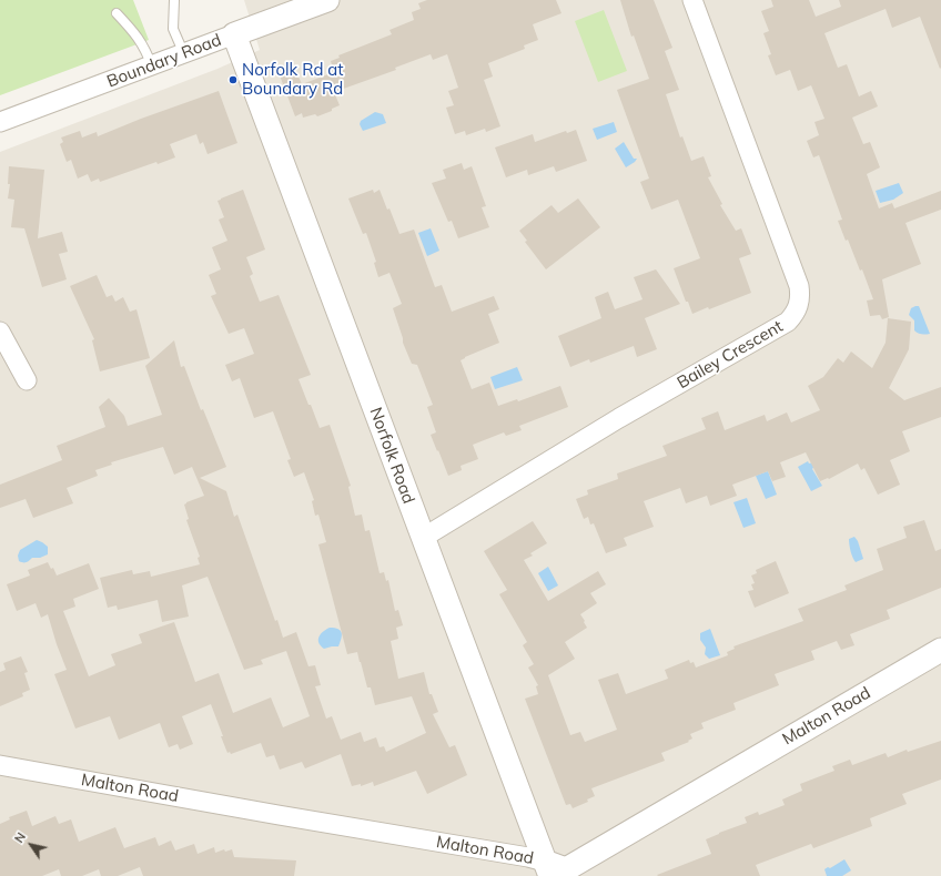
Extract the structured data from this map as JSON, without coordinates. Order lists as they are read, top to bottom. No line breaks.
{"streets":{"street":["Boundary Road","Bailey Crescent","Norfolk Road","Malton Road"]},"crossings":[["Boundary Road","Norfolk Road"],["Bailey Crescent","Norfolk Road"],["Norfolk Road","Malton Road"]],"places":["Norfolk Rd at Boundary Rd"],"north":"top left"}
